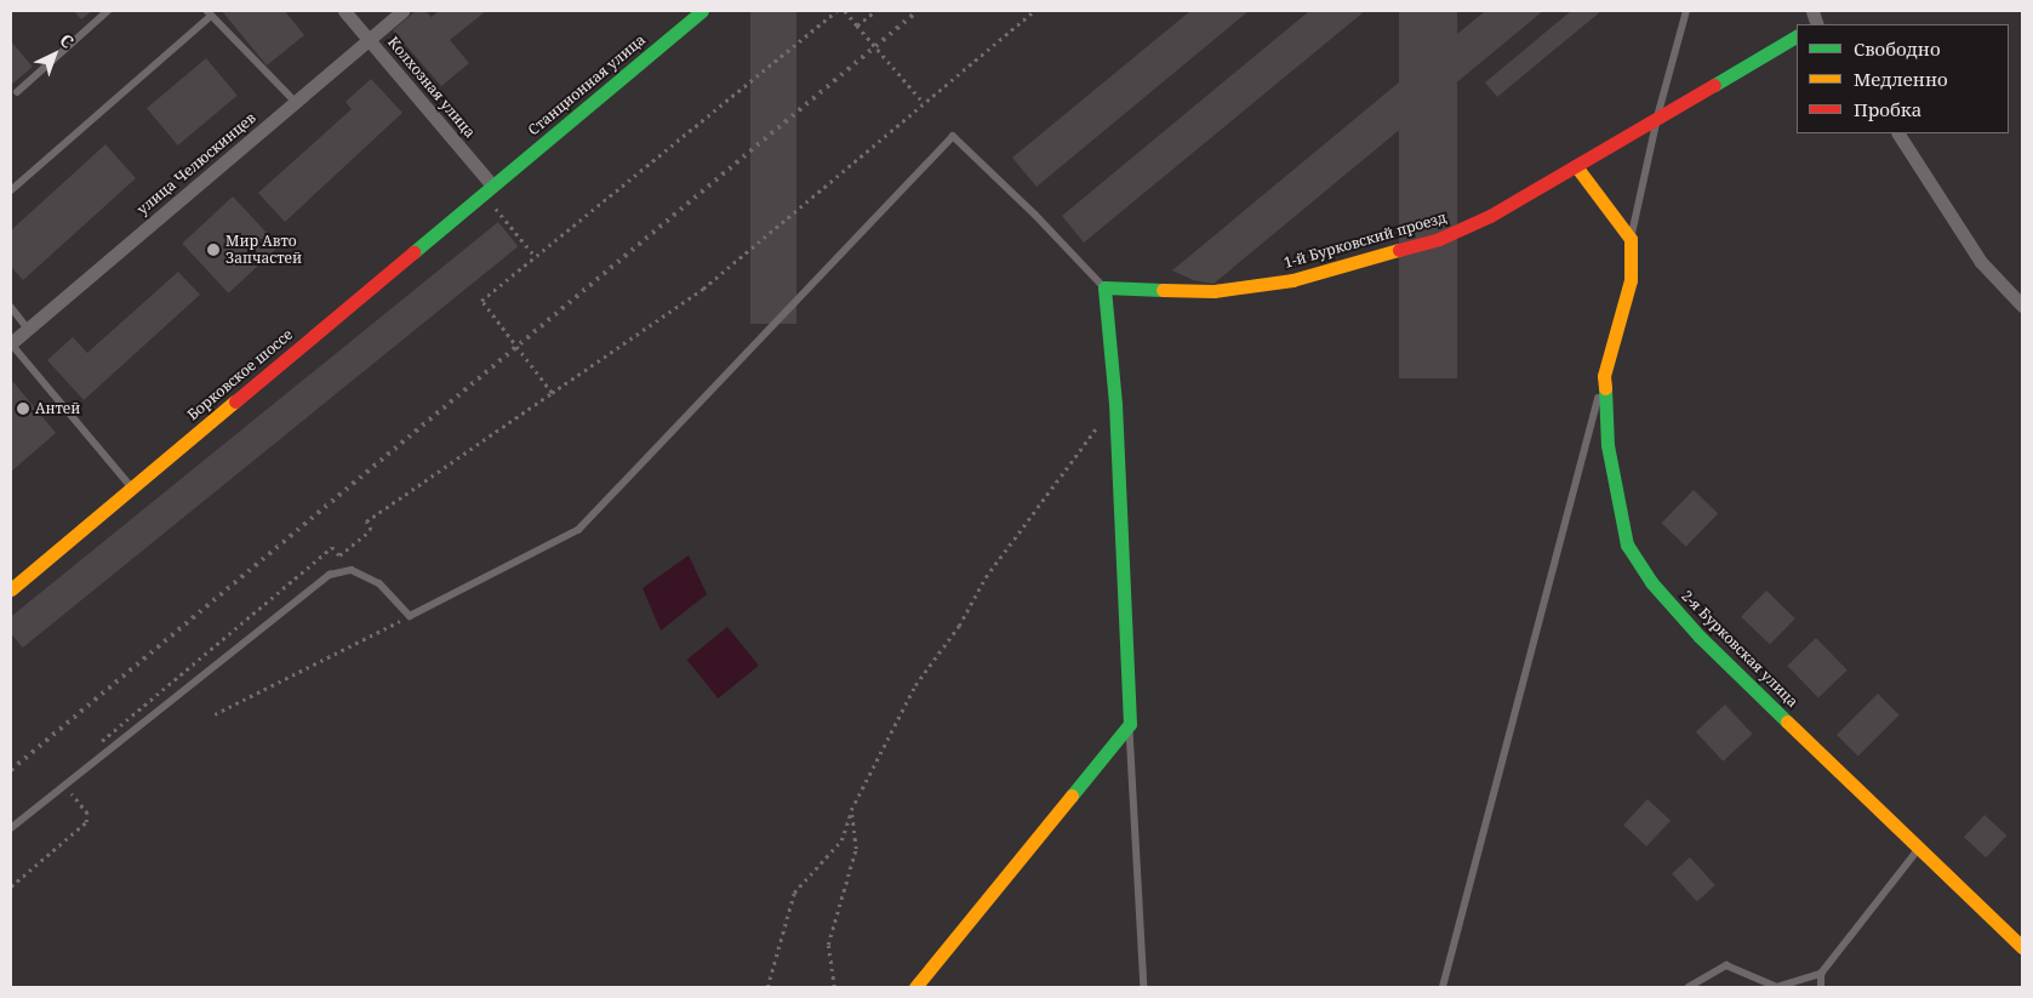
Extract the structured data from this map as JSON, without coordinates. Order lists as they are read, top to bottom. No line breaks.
{"streets":{"street":["Станционная улица","Колхозная улица","улица Челюскинцев","1-й Бурковский проезд","Борковское шоссе","2-я Бурковская улица"]},"crossings":[["Станционная улица","Колхозная улица"],["Станционная улица","Борковское шоссе"],["Колхозная улица","улица Челюскинцев"],["Колхозная улица","Борковское шоссе"]],"places":["Мир Авто Запчастей","Антей"],"legend":["Свободно","Медленно","Пробка"],"north":"top right"}
